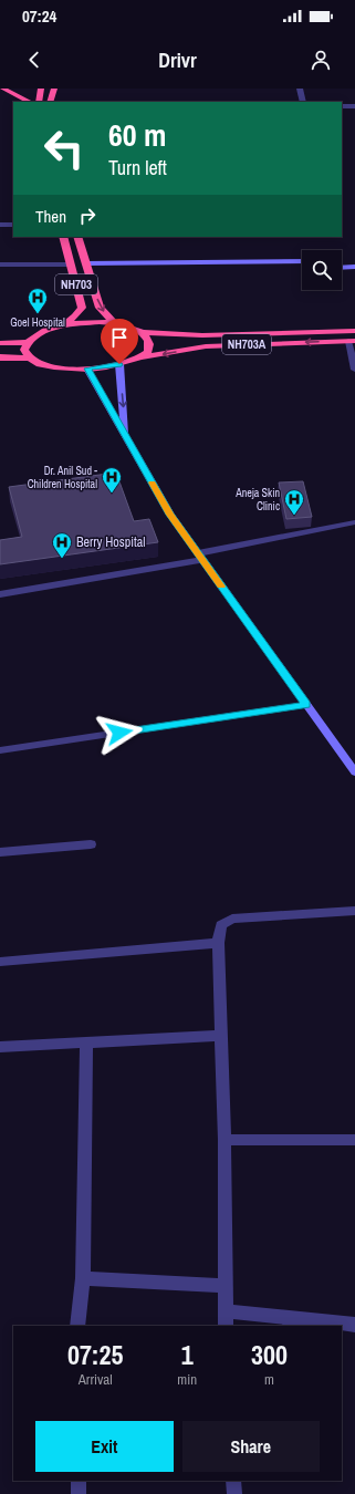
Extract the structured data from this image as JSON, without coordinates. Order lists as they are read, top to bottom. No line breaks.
{"streets":{"highway":["NH703","NH703A"]},"crossings":[["NH703","NH703A"]],"places":{"hospital":["Goel Hospital","Dr. Anil Sud - Children Hospital","Aneja Skin Clinic","Berry Hospital"]},"page":{"status":"07:24","header":"Drivr","turn":["60 m","Turn left"],"then":"Then","eta":["07:25","Arrival","1","min","300","m"],"buttons":["Exit","Share"]}}
